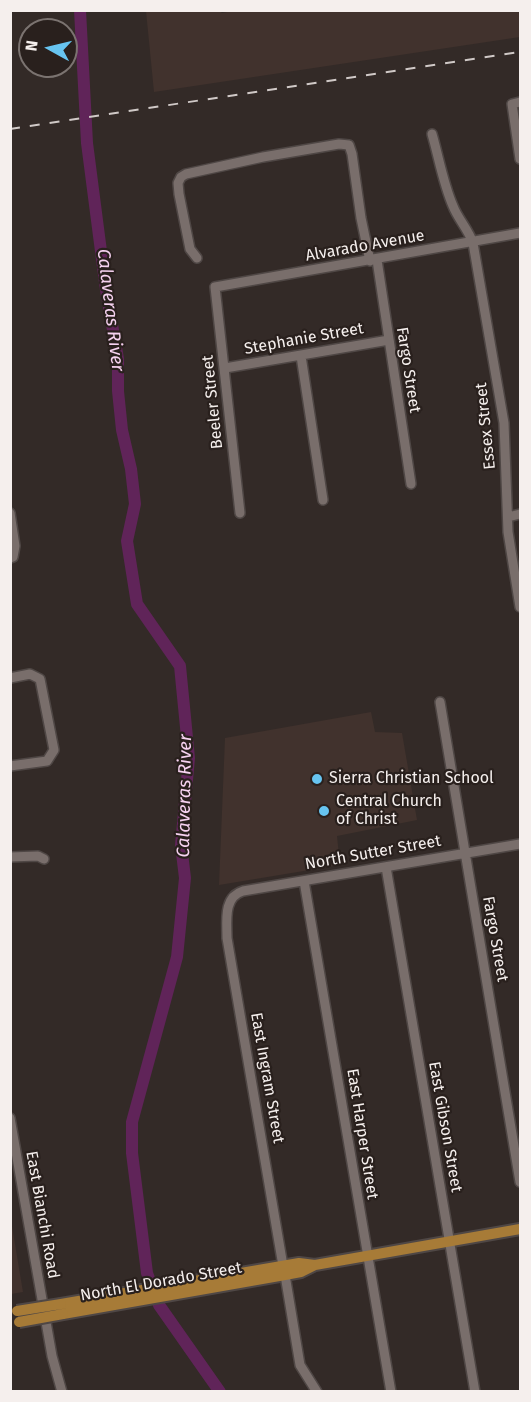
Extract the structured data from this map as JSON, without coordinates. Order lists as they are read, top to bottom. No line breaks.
{"streets":{"main road":["North El Dorado Street"],"street":["Alvarado Avenue","Stephanie Street","Fargo Street","Beeler Street","Essex Street","North Sutter Street","East Ingram Street","East Gibson Street","East Harper Street","East Bianchi Road"]},"crossings":[["Alvarado Avenue","Fargo Street"],["Alvarado Avenue","Beeler Street"],["Alvarado Avenue","Essex Street"],["Stephanie Street","Fargo Street"],["Stephanie Street","Beeler Street"],["Fargo Street","North Sutter Street"],["North Sutter Street","East Ingram Street"],["North Sutter Street","East Gibson Street"],["North Sutter Street","East Harper Street"],["East Ingram Street","North El Dorado Street"],["East Gibson Street","North El Dorado Street"],["East Harper Street","North El Dorado Street"]],"water":["Calaveras River"],"places":["Sierra Christian School","Central Church of Christ"],"north":"left"}
